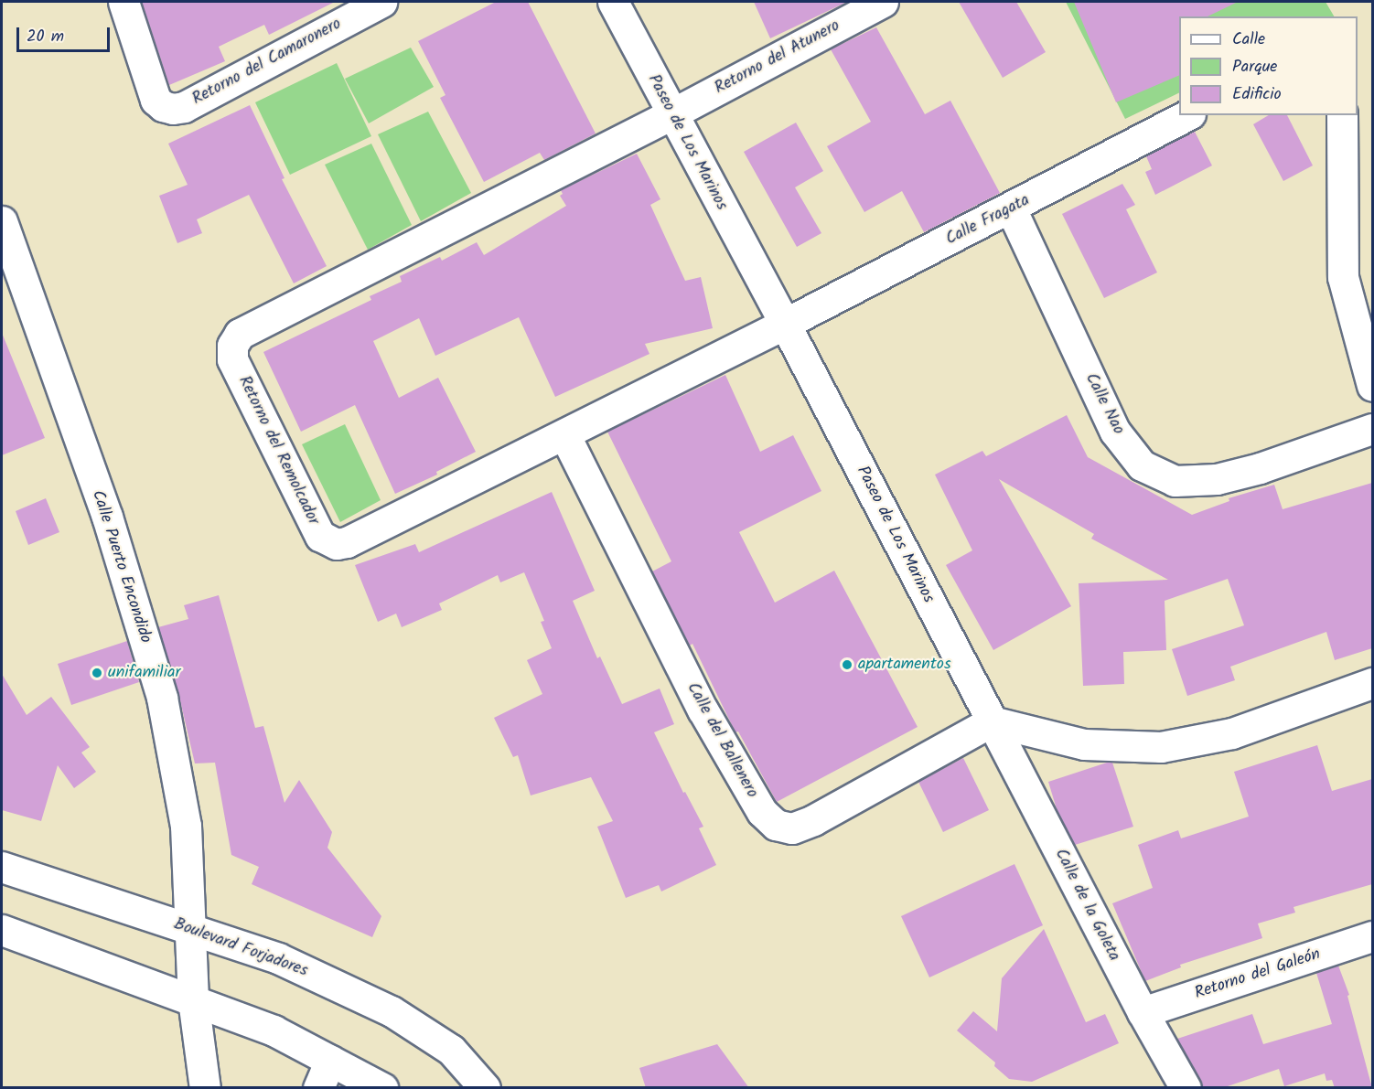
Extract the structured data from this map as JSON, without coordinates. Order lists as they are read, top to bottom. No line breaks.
{"streets":{"street":["Retorno del Atunero","Retorno del Camaronero","Paseo de Los Marinos","Calle Fragata","Calle Nao","Retorno del Remolcador","Calle Puerto Encondido","Calle del Ballenero","Calle de la Goleta","Boulevard Forjadores","Retorno del Galeón"]},"crossings":[["Retorno del Atunero","Paseo de Los Marinos"],["Retorno del Atunero","Retorno del Remolcador"],["Paseo de Los Marinos","Calle Fragata"],["Paseo de Los Marinos","Retorno del Remolcador"],["Paseo de Los Marinos","Calle del Ballenero"],["Paseo de Los Marinos","Calle de la Goleta"],["Calle Fragata","Calle Nao"],["Calle Fragata","Retorno del Remolcador"],["Retorno del Remolcador","Calle del Ballenero"],["Calle Puerto Encondido","Boulevard Forjadores"],["Calle del Ballenero","Calle de la Goleta"],["Calle de la Goleta","Retorno del Galeón"]],"places":["apartamentos","unifamiliar"],"legend":["Calle","Parque","Edificio"],"scale_bar":"20 m"}
